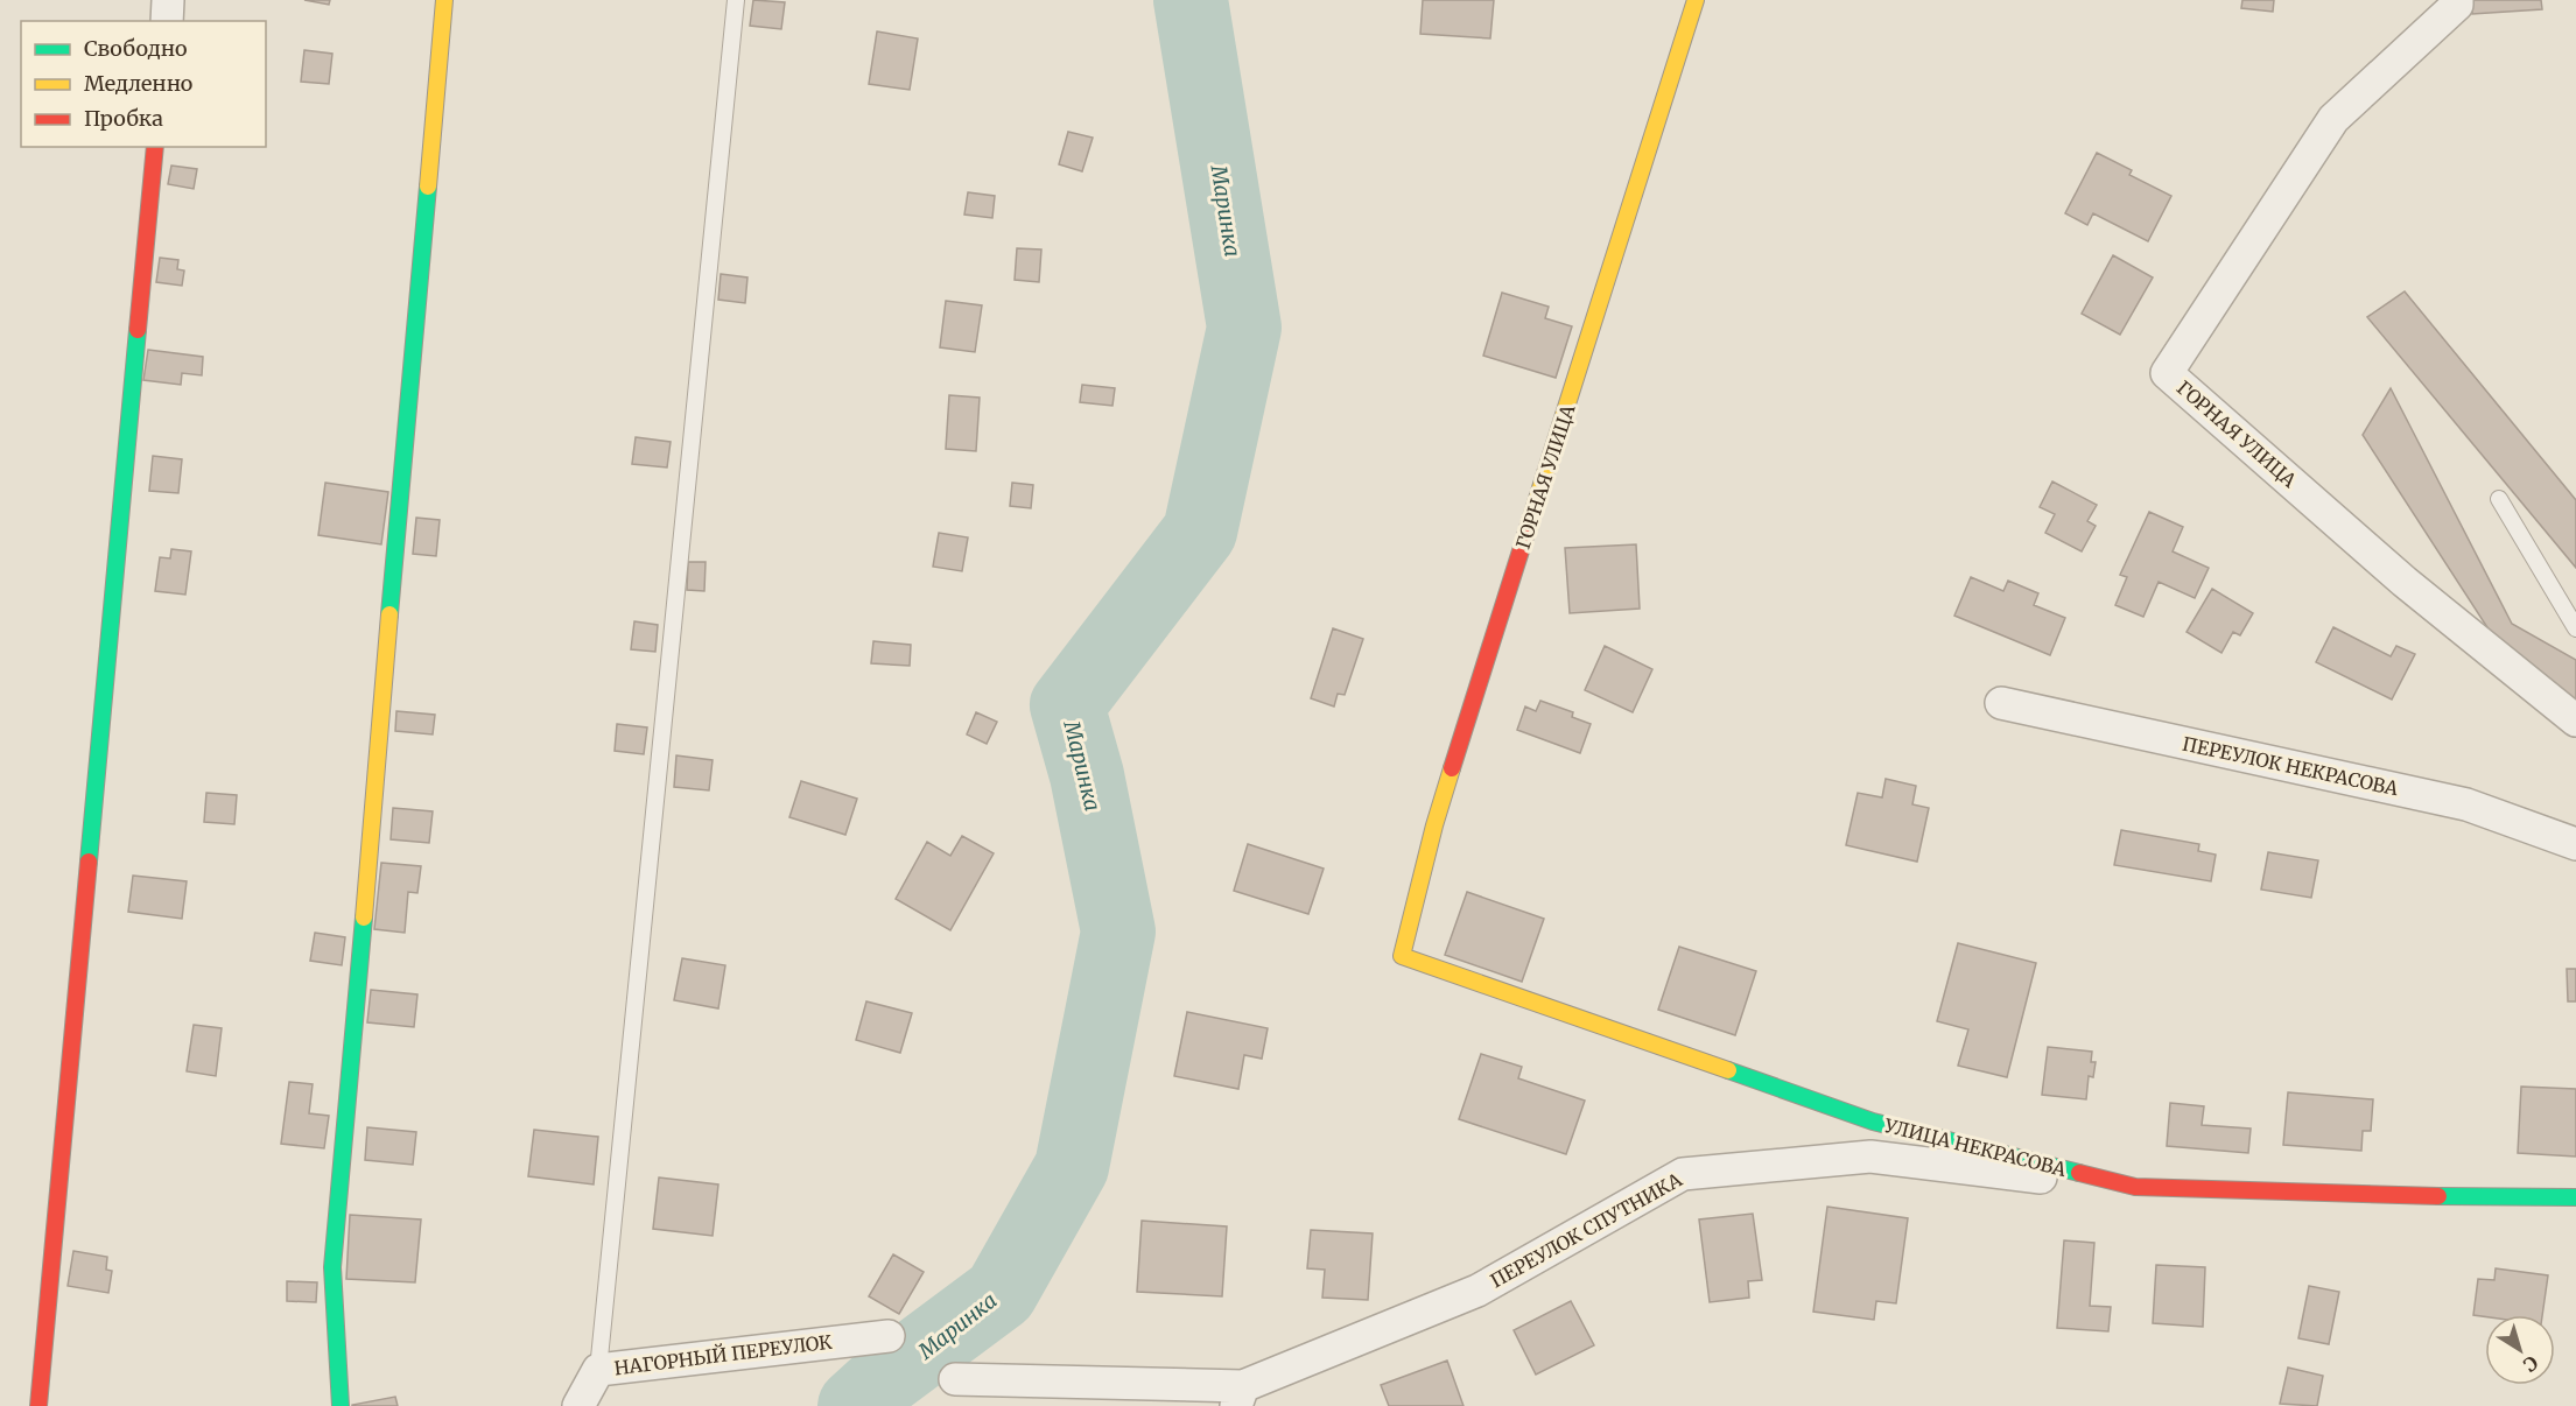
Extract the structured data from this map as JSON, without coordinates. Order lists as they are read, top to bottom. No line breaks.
{"streets":{"street":["ГОРНАЯ УЛИЦА","ПЕРЕУЛОК НЕКРАСОВА","УЛИЦА НЕКРАСОВА","ПЕРЕУЛОК СПУТНИКА","НАГОРНЫЙ ПЕРЕУЛОК"]},"crossings":[["ГОРНАЯ УЛИЦА","УЛИЦА НЕКРАСОВА"],["УЛИЦА НЕКРАСОВА","ПЕРЕУЛОК СПУТНИКА"]],"water":["Маринка"],"legend":["Свободно","Медленно","Пробка"],"north":"bottom right"}
